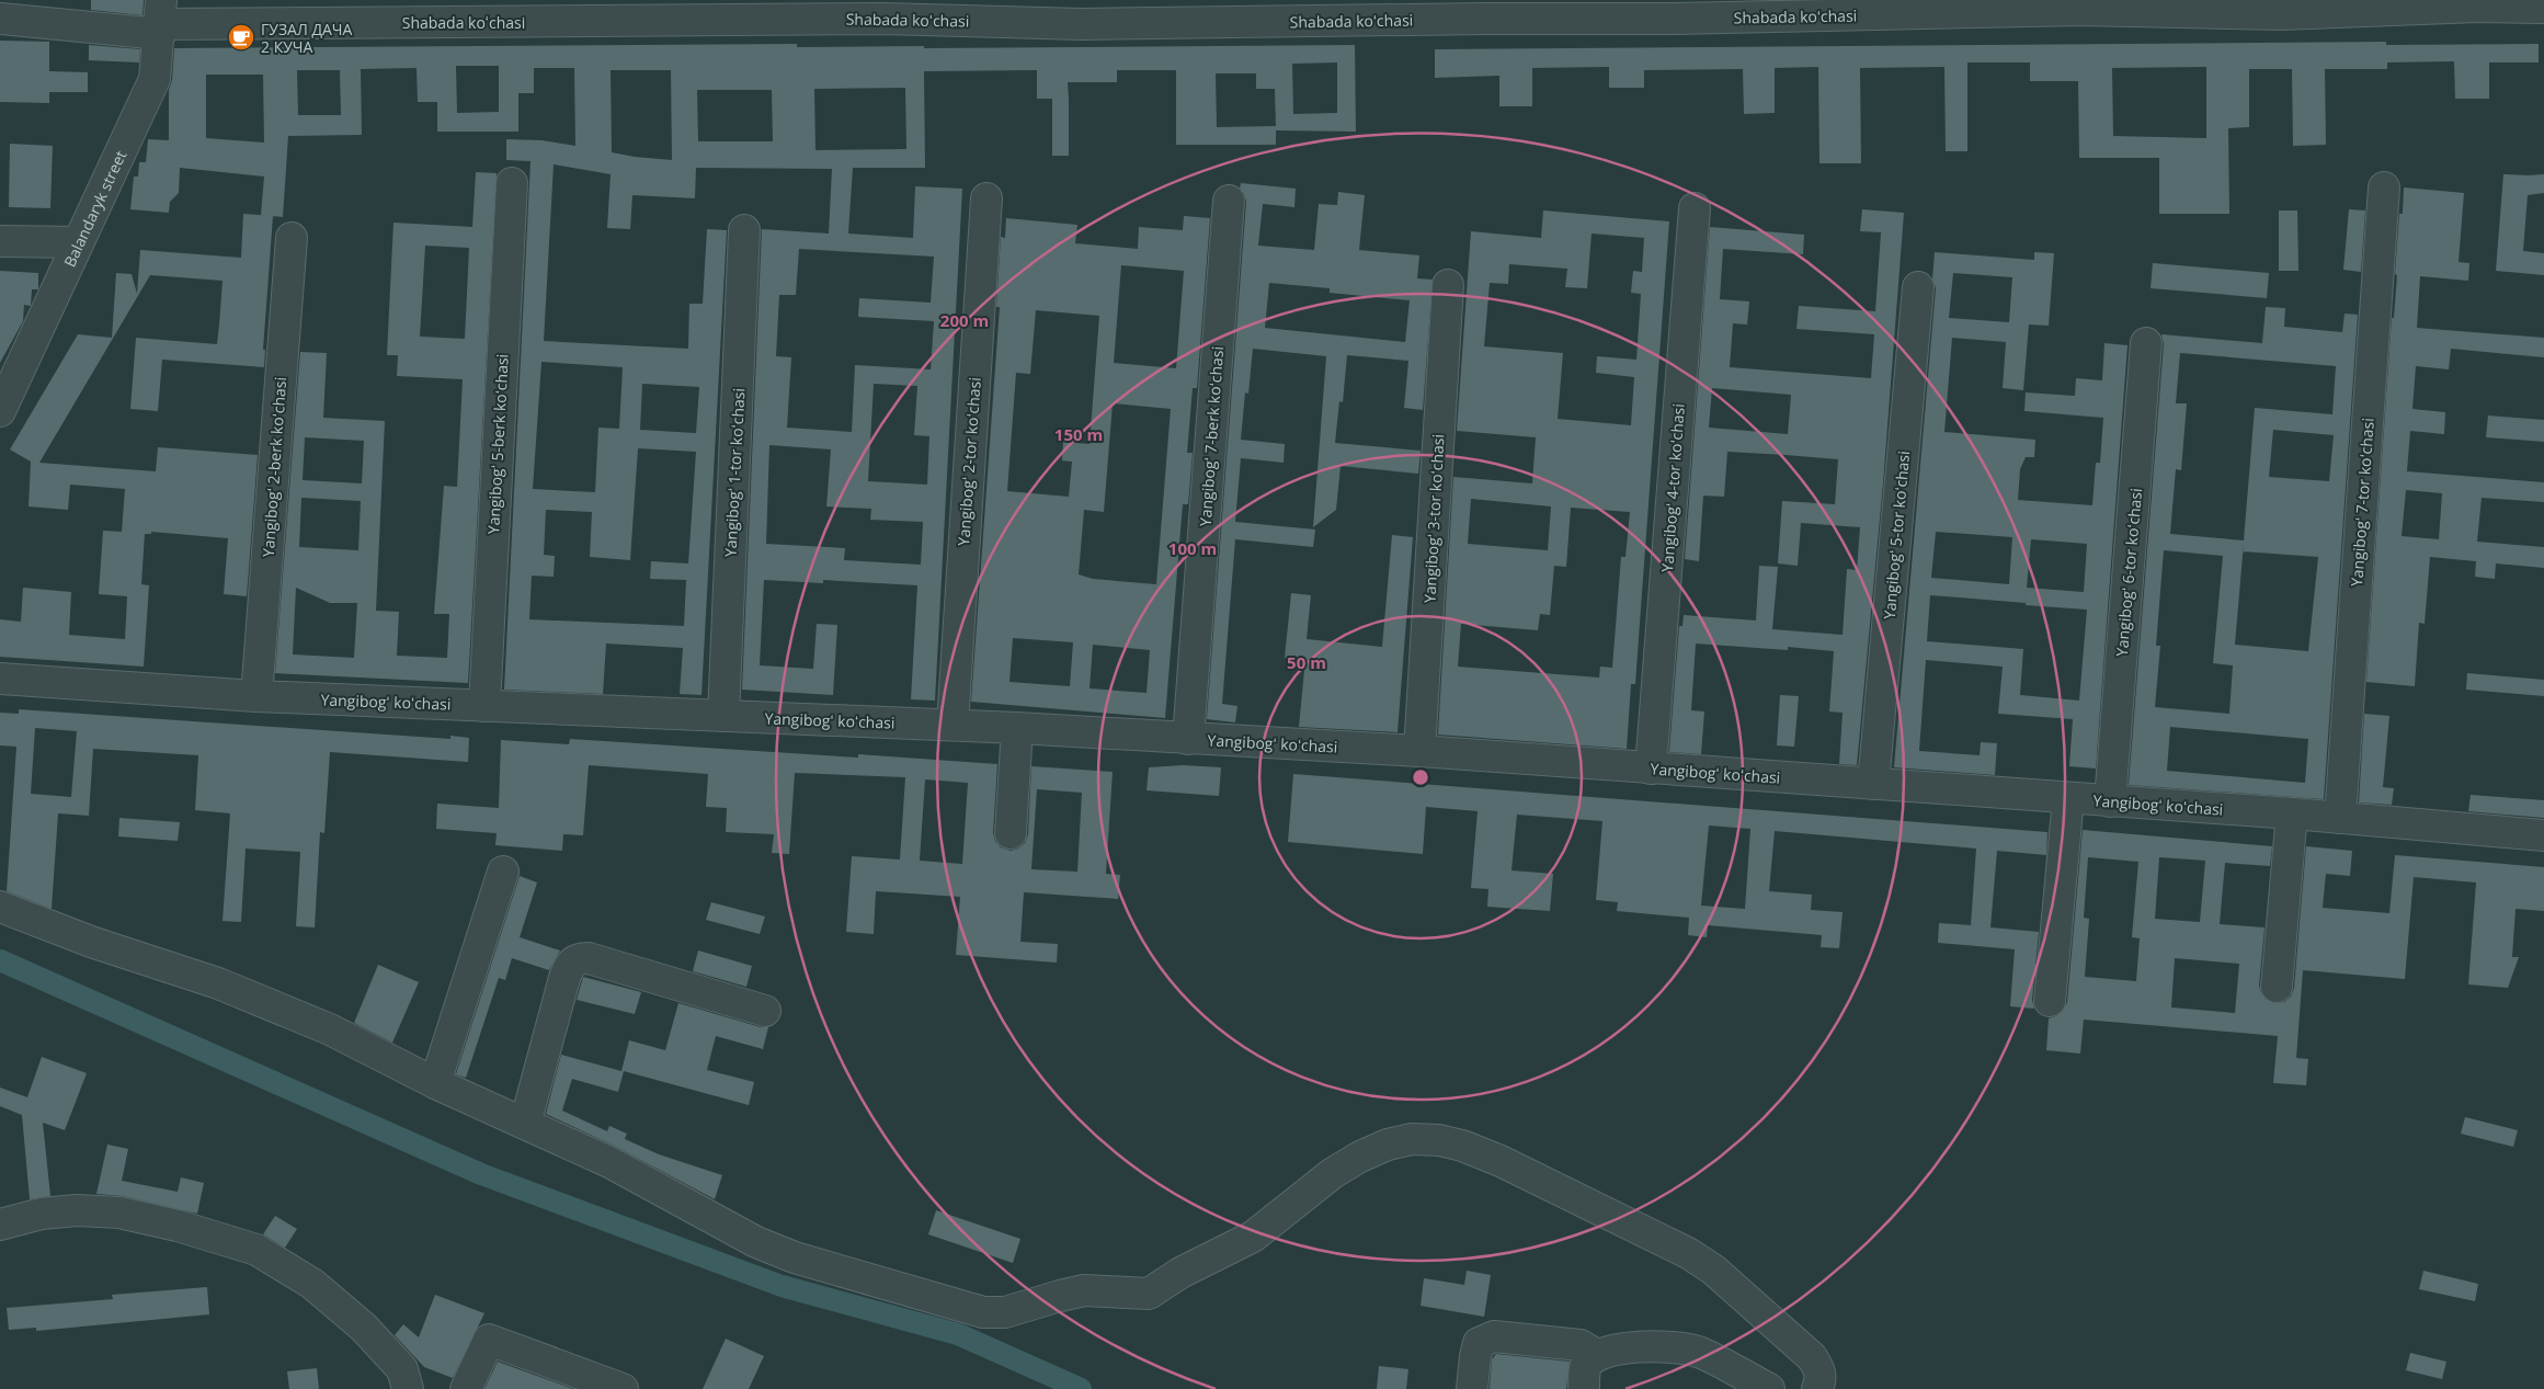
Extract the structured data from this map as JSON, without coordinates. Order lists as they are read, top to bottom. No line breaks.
{"streets":{"street":["Shabada koʻchasi","Balandaryk street","Yangibogʻ 7-berk koʻchasi","Yangibogʻ 5-berk koʻchasi","Yangibogʻ 2-tor koʻchasi","Yangibogʻ 2-berk koʻchasi","Yangibogʻ 1-tor koʻchasi","Yangibogʻ 4-tor koʻchasi","Yangibogʻ 7-tor koʻchasi","Yangibogʻ 3-tor koʻchasi","Yangibogʻ 5-tor koʻchasi","Yangibogʻ 6-tor koʻchasi","Yangibogʻ koʻchasi"]},"crossings":[["Shabada koʻchasi","Balandaryk street"],["Yangibogʻ 7-berk koʻchasi","Yangibogʻ koʻchasi"],["Yangibogʻ 5-berk koʻchasi","Yangibogʻ koʻchasi"],["Yangibogʻ 2-tor koʻchasi","Yangibogʻ koʻchasi"],["Yangibogʻ 2-berk koʻchasi","Yangibogʻ koʻchasi"],["Yangibogʻ 1-tor koʻchasi","Yangibogʻ koʻchasi"],["Yangibogʻ 4-tor koʻchasi","Yangibogʻ koʻchasi"],["Yangibogʻ 7-tor koʻchasi","Yangibogʻ koʻchasi"],["Yangibogʻ 3-tor koʻchasi","Yangibogʻ koʻchasi"],["Yangibogʻ 5-tor koʻchasi","Yangibogʻ koʻchasi"],["Yangibogʻ 6-tor koʻchasi","Yangibogʻ koʻchasi"]],"places":{"cafe":["ГУЗАЛ ДАЧА 2 КУЧА"]},"rings":["200 m","150 m","100 m","50 m"]}
